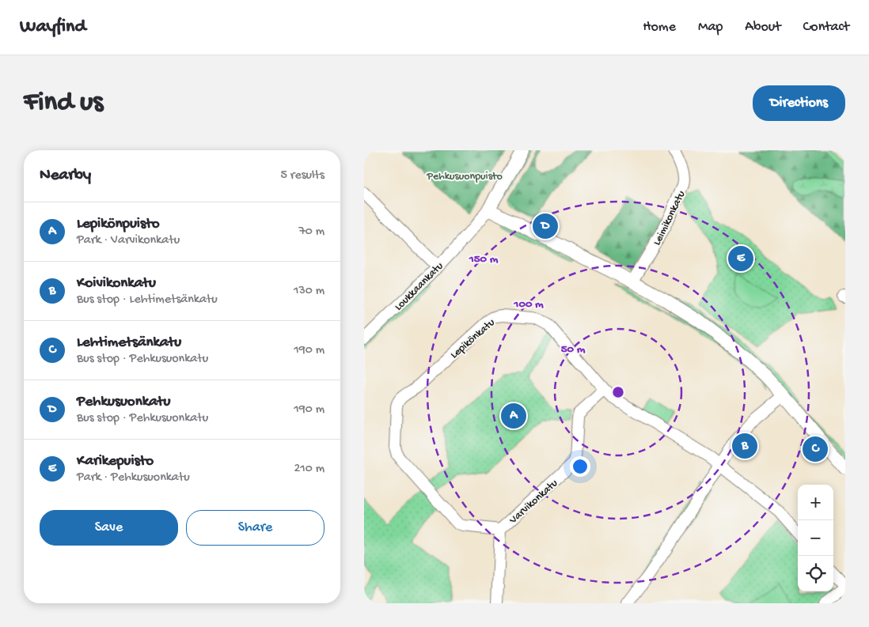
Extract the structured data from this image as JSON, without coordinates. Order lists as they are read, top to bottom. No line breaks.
{"streets":{"main road":["Loukkaankatu"],"street":["Leimikonkatu","Lepikönkatu","Varvikonkatu"]},"crossings":[["Lepikönkatu","Varvikonkatu"]],"parks":["Pehkusuonpuisto"],"page":{"header":"Wayfind","nav":["Home","Map","About","Contact"],"buttons":["Directions",["Save","Share"]],"title":"Find us","heading":["Nearby","5 results"],"list":[{"mark":"A","name":"Lepikönpuisto","note":"Park · Varvikonkatu","value":"70 m"},{"mark":"B","name":"Koivikonkatu","note":"Bus stop · Lehtimetsänkatu","value":"130 m"},{"mark":"C","name":"Lehtimetsänkatu","note":"Bus stop · Pehkusuonkatu","value":"190 m"},{"mark":"D","name":"Pehkusuonkatu","note":"Bus stop · Pehkusuonkatu","value":"190 m"},{"mark":"E","name":"Karikepuisto","note":"Park · Pehkusuonkatu","value":"210 m"}],"pins":["D","E","A","B","C"],"map_buttons":["+","−"]},"rings":["150 m","100 m","50 m"]}
